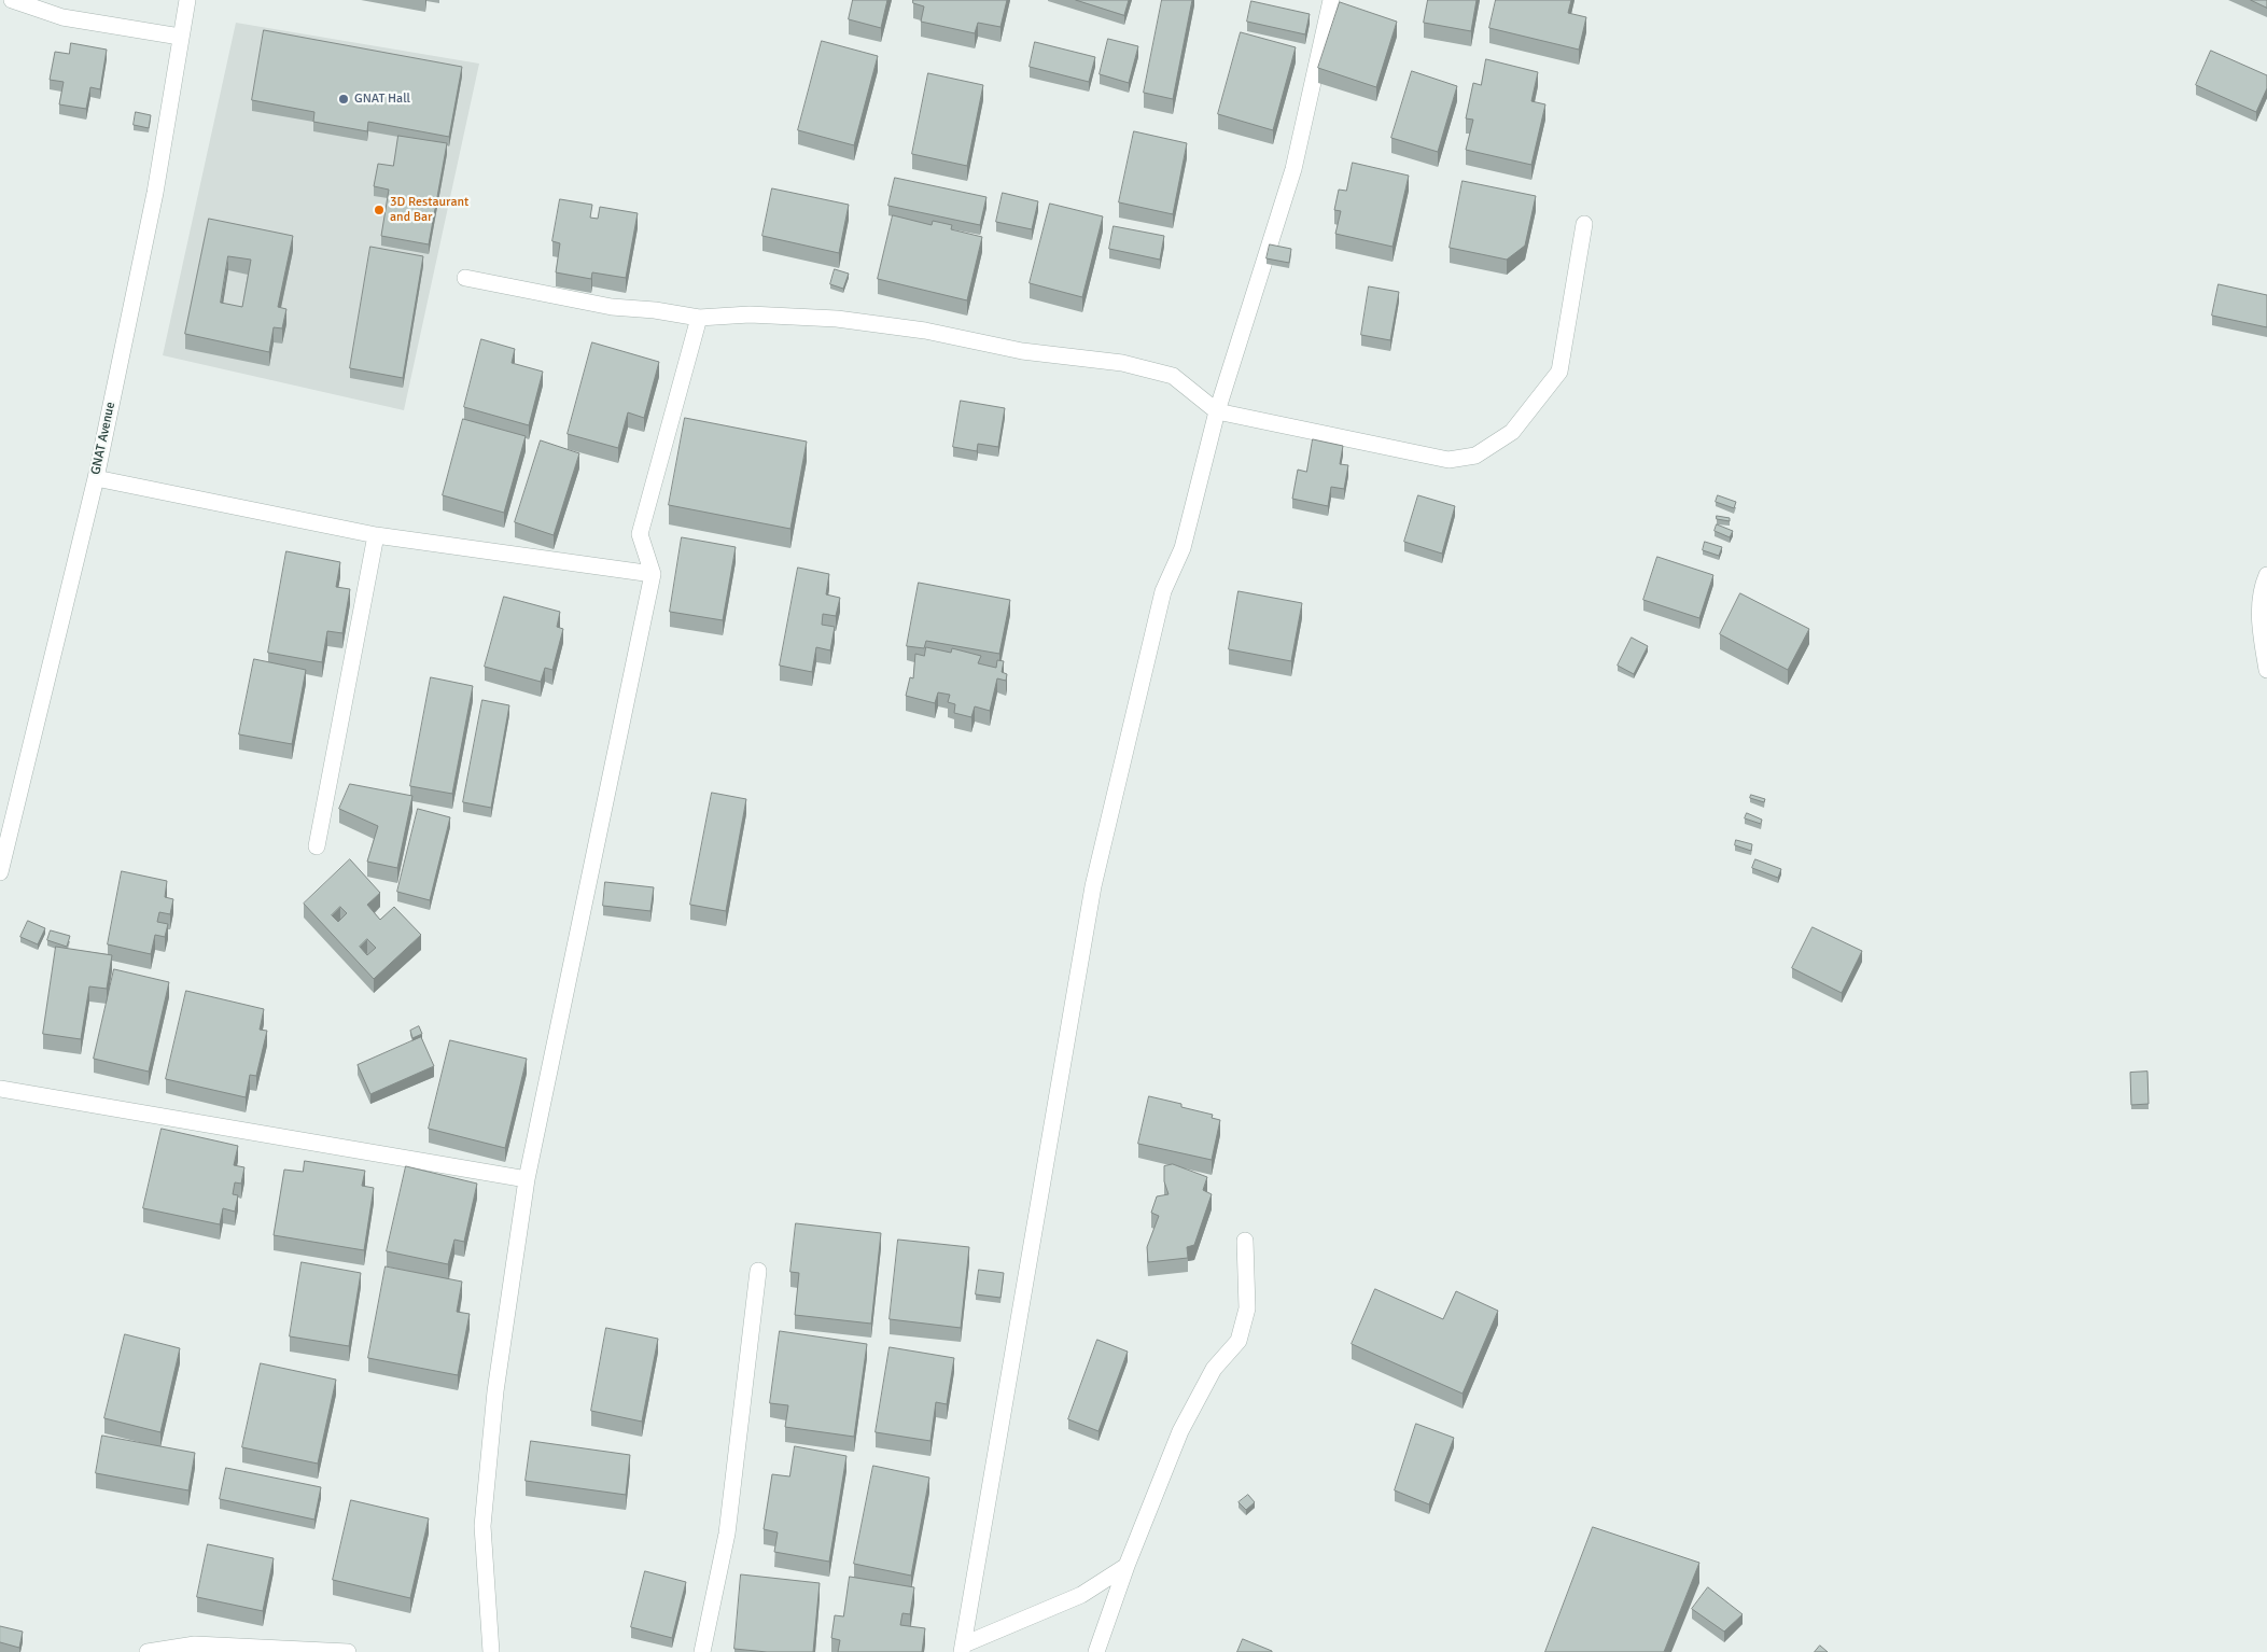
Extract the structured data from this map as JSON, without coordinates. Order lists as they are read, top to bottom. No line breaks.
{"streets":{"street":["GNAT Avenue"]},"places":["GNAT Hall","3D Restaurant and Bar"]}
